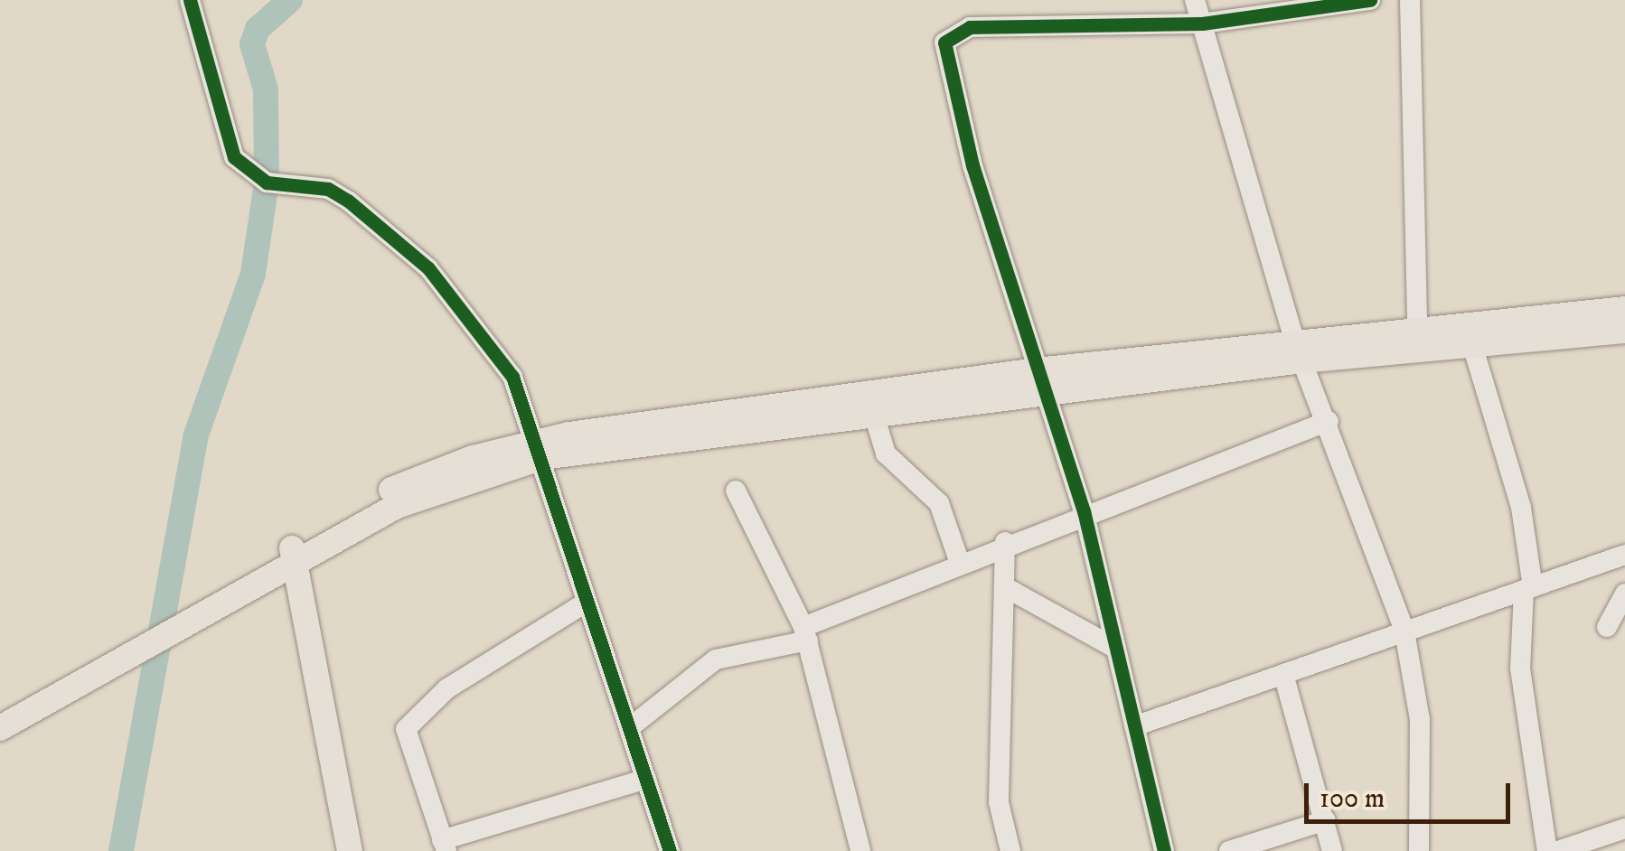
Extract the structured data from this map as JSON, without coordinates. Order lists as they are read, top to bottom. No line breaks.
{"scale_bar":"100 m"}
